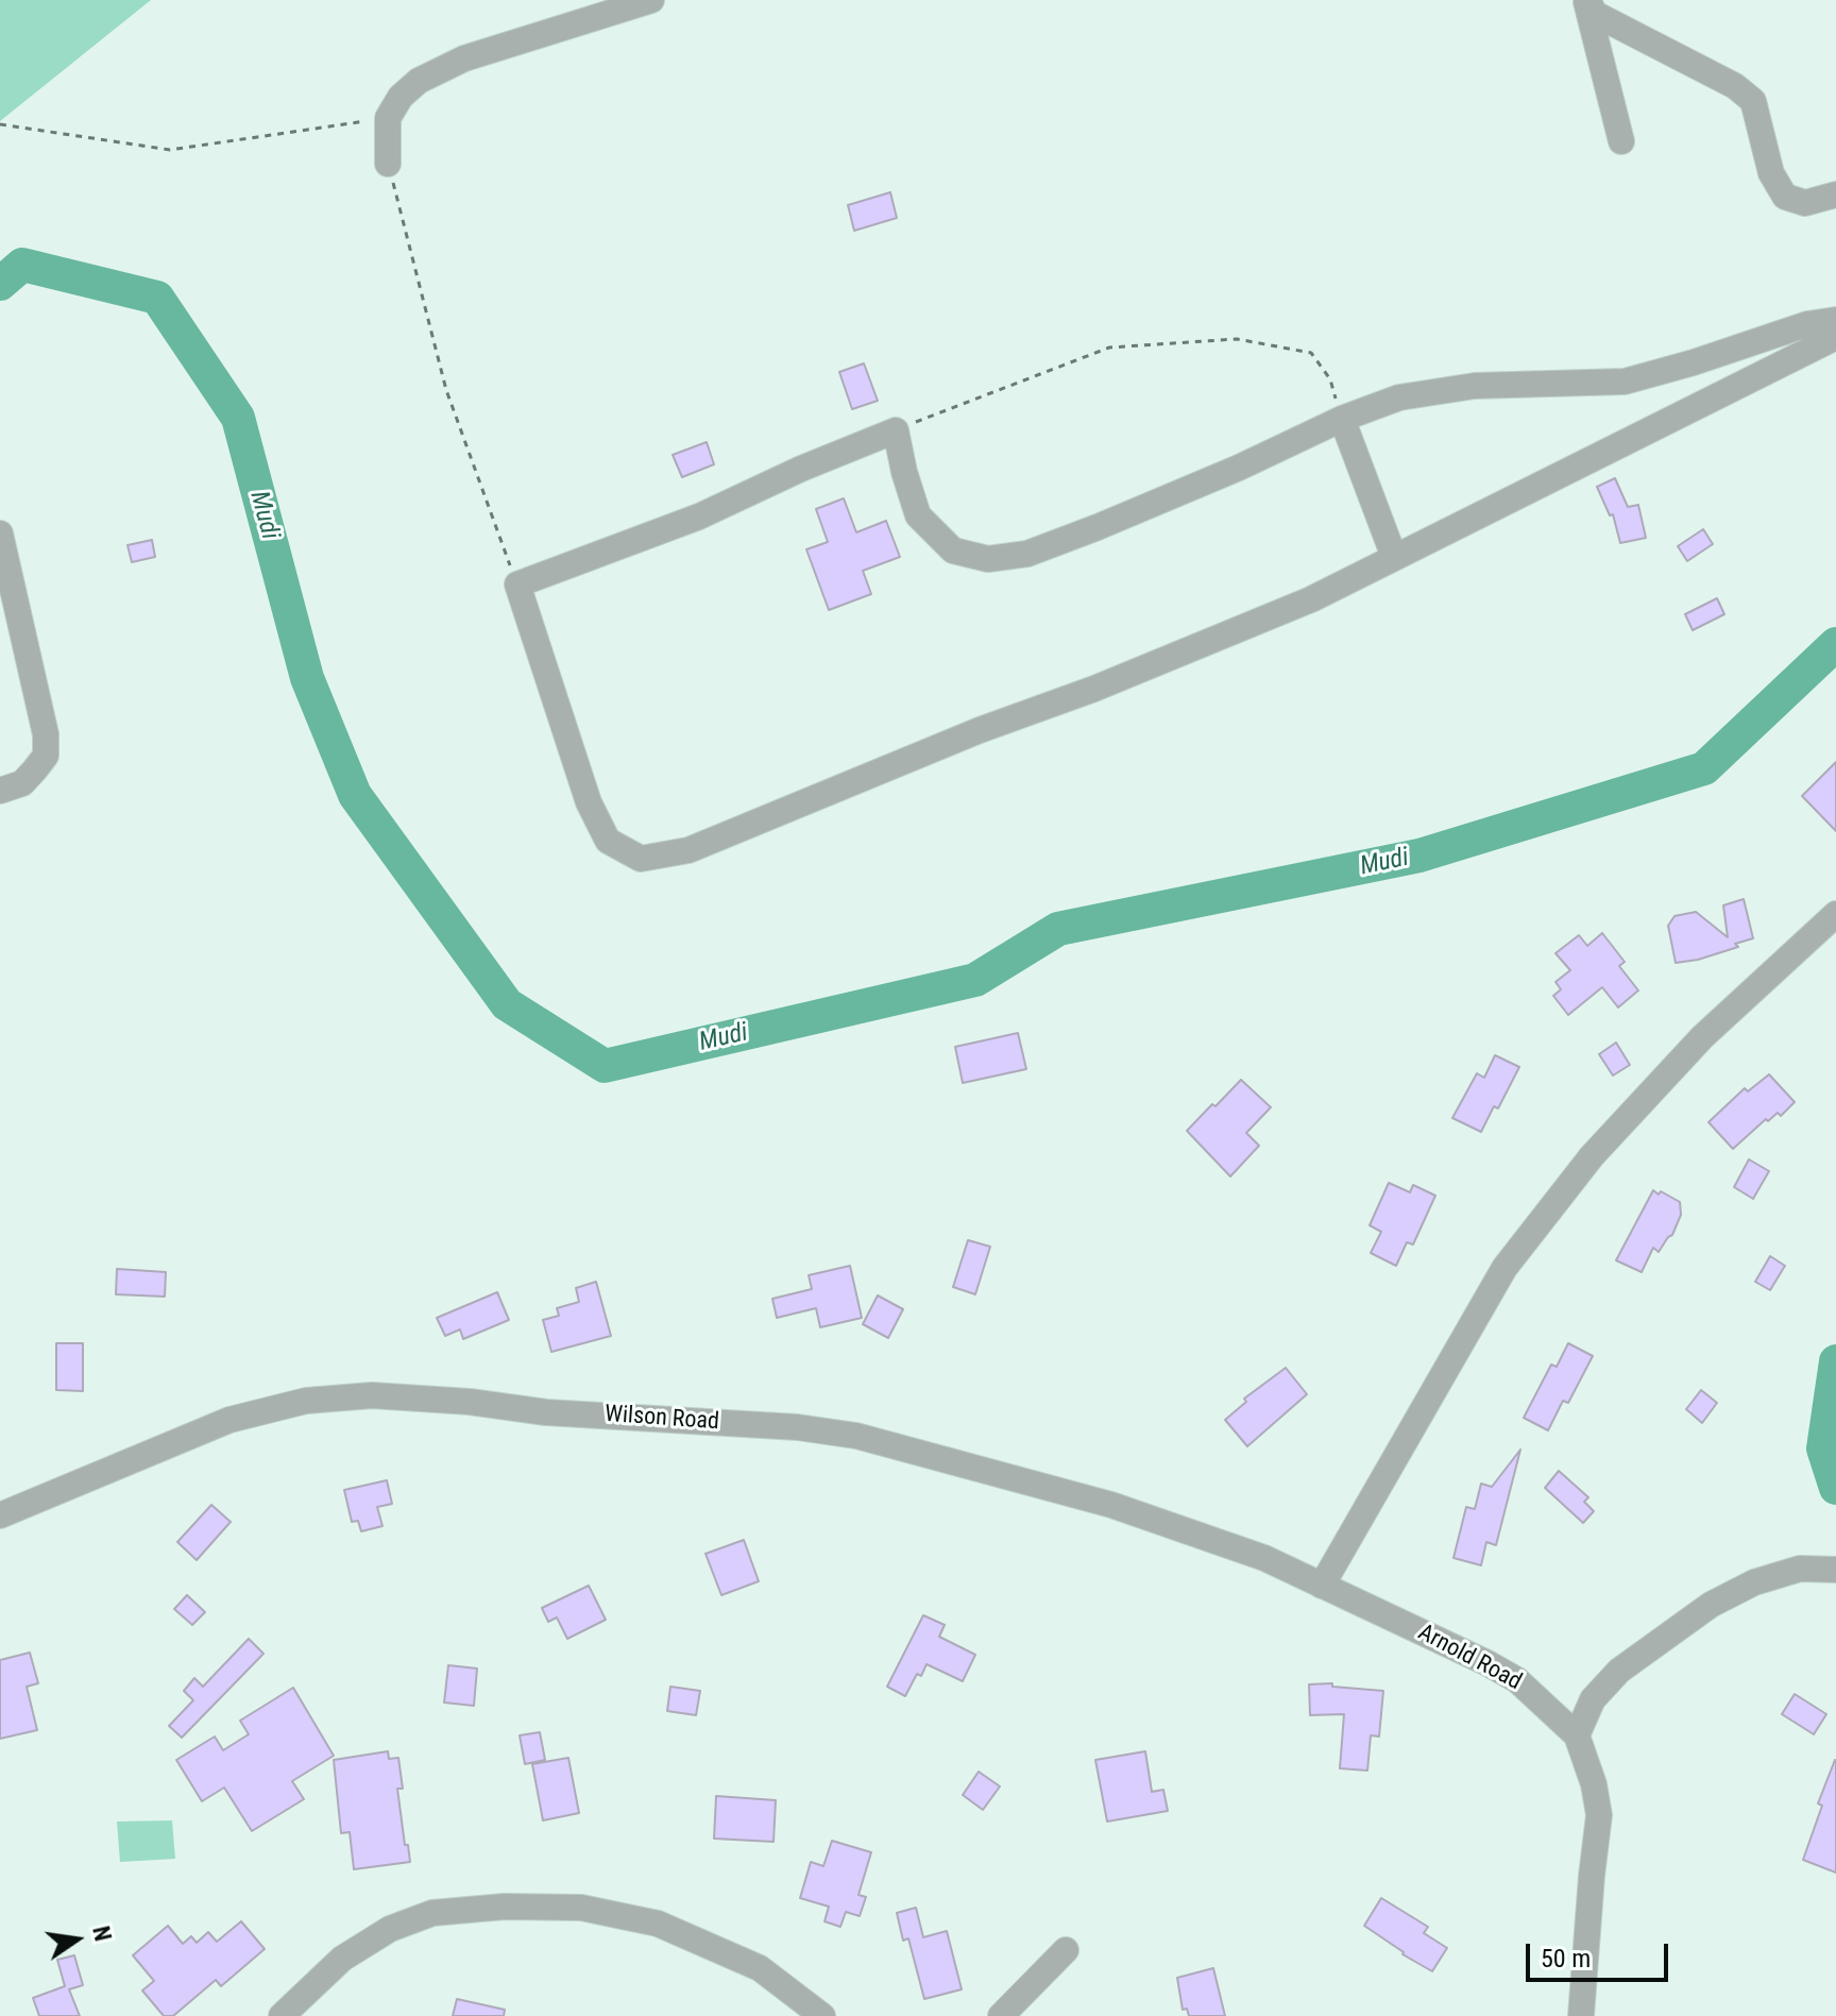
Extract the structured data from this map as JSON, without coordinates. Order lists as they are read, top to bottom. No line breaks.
{"streets":{"street":["Wilson Road","Arnold Road"]},"crossings":[["Wilson Road","Arnold Road"]],"water":["Mudi"],"scale_bar":"50 m","north":"right"}
